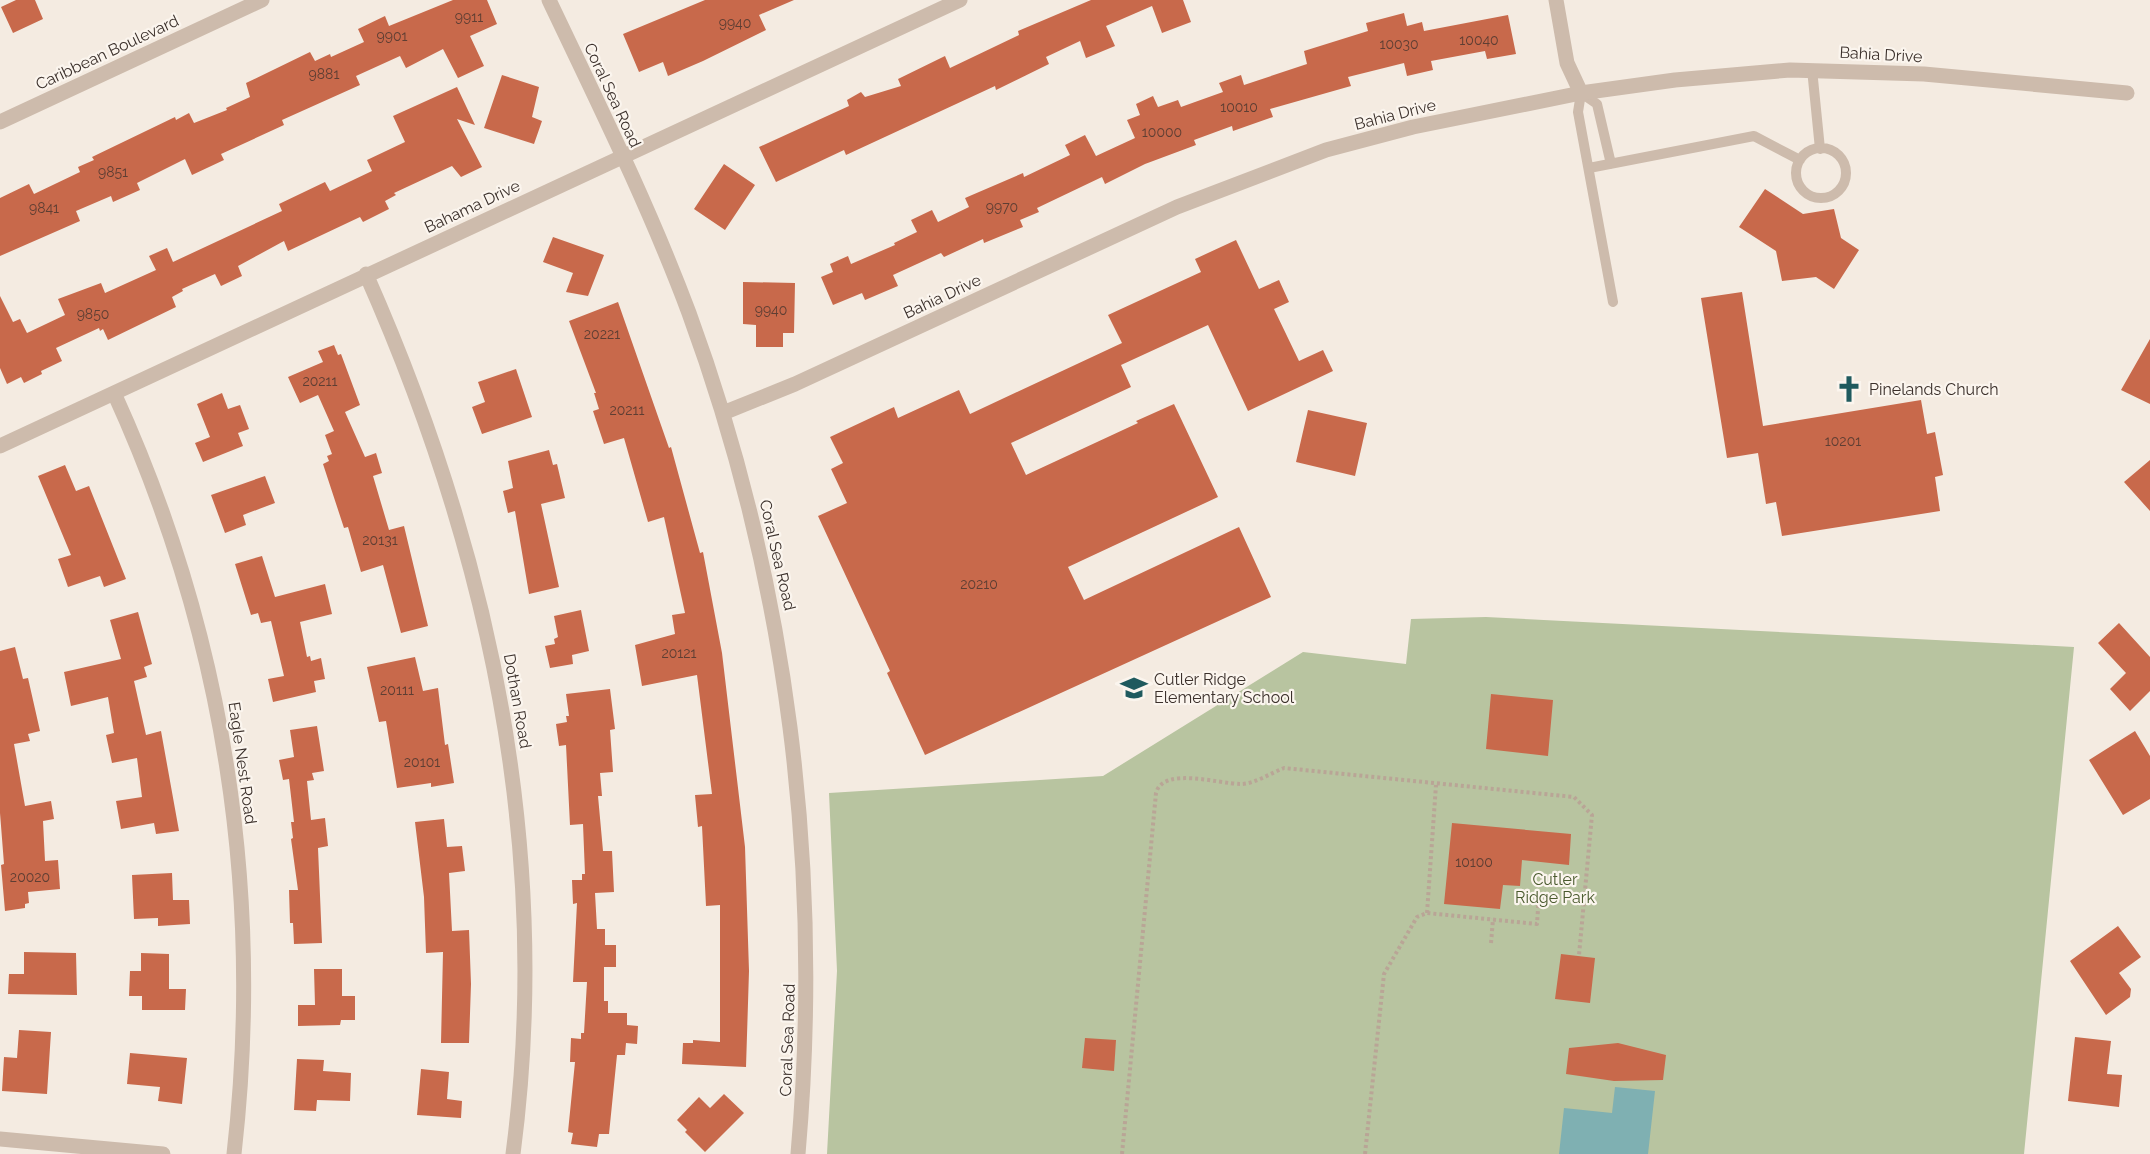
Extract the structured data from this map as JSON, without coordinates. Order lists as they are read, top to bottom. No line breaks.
{"streets":{"street":["Caribbean Boulevard","Bahia Drive","Coral Sea Road","Bahama Drive","Dothan Road","Eagle Nest Road"]},"crossings":[["Bahia Drive","Coral Sea Road"],["Coral Sea Road","Bahama Drive"],["Bahama Drive","Dothan Road"],["Bahama Drive","Eagle Nest Road"]],"parks":["Cutler Ridge Park"],"places":{"church":["Pinelands Church"],"school or university":["Cutler Ridge Elementary School"]},"house_numbers":["9911","9940","9901","10040","10030","9881","10010","10000","9851","9970","9841","9940","9850","20221","20211","20211","10201","20131","20210","20121","20111","20101","10100","20020"]}
